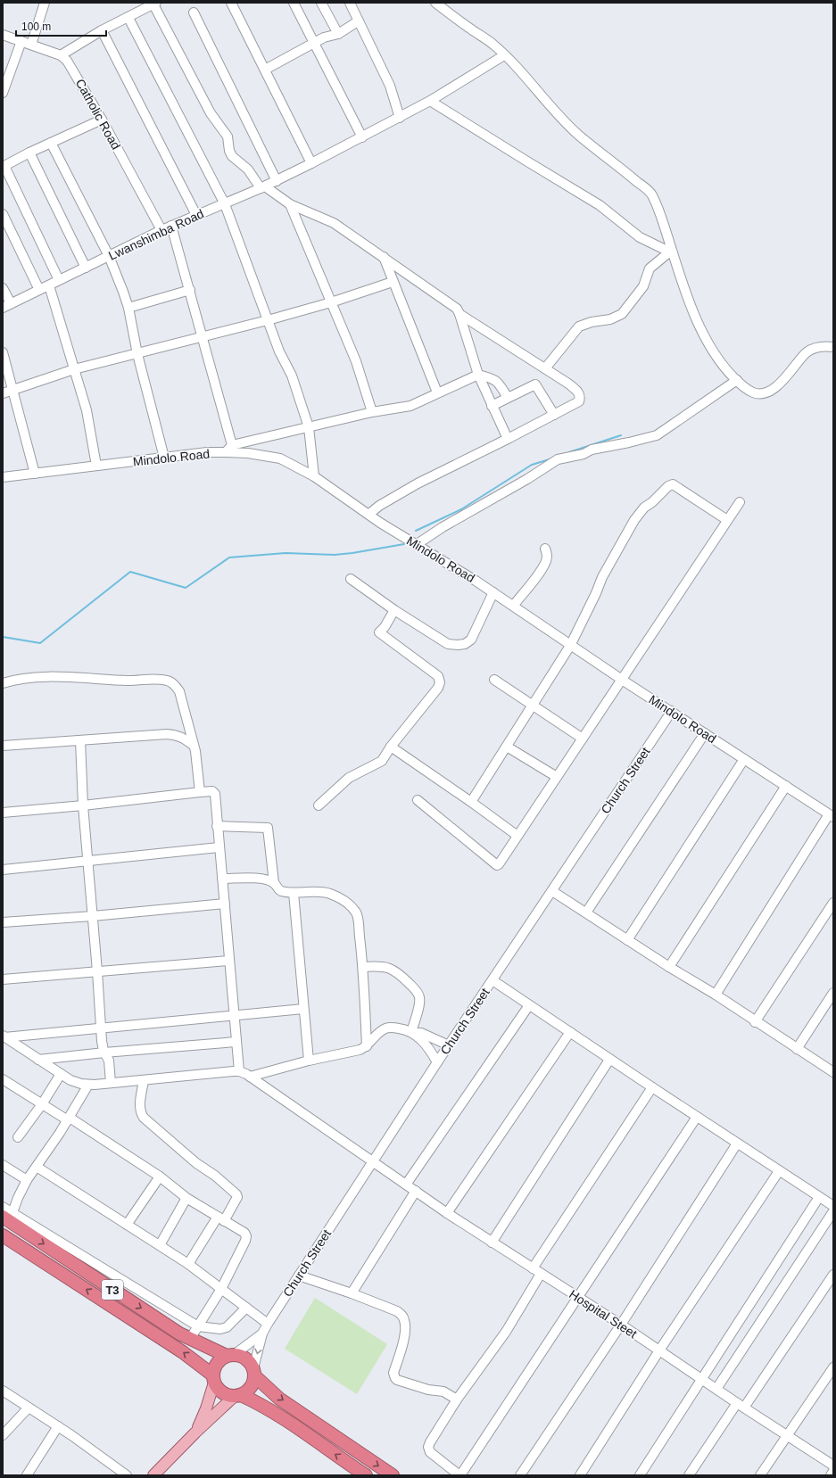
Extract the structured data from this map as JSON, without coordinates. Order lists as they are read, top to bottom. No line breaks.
{"streets":{"highway":["T3"],"street":["Catholic Road","Lwanshimba Road","Mindolo Road","Church Street","Hospital Steet"]},"crossings":[["Catholic Road","Lwanshimba Road"],["Mindolo Road","Church Street"],["Church Street","Hospital Steet"]],"scale_bar":"100 m"}
